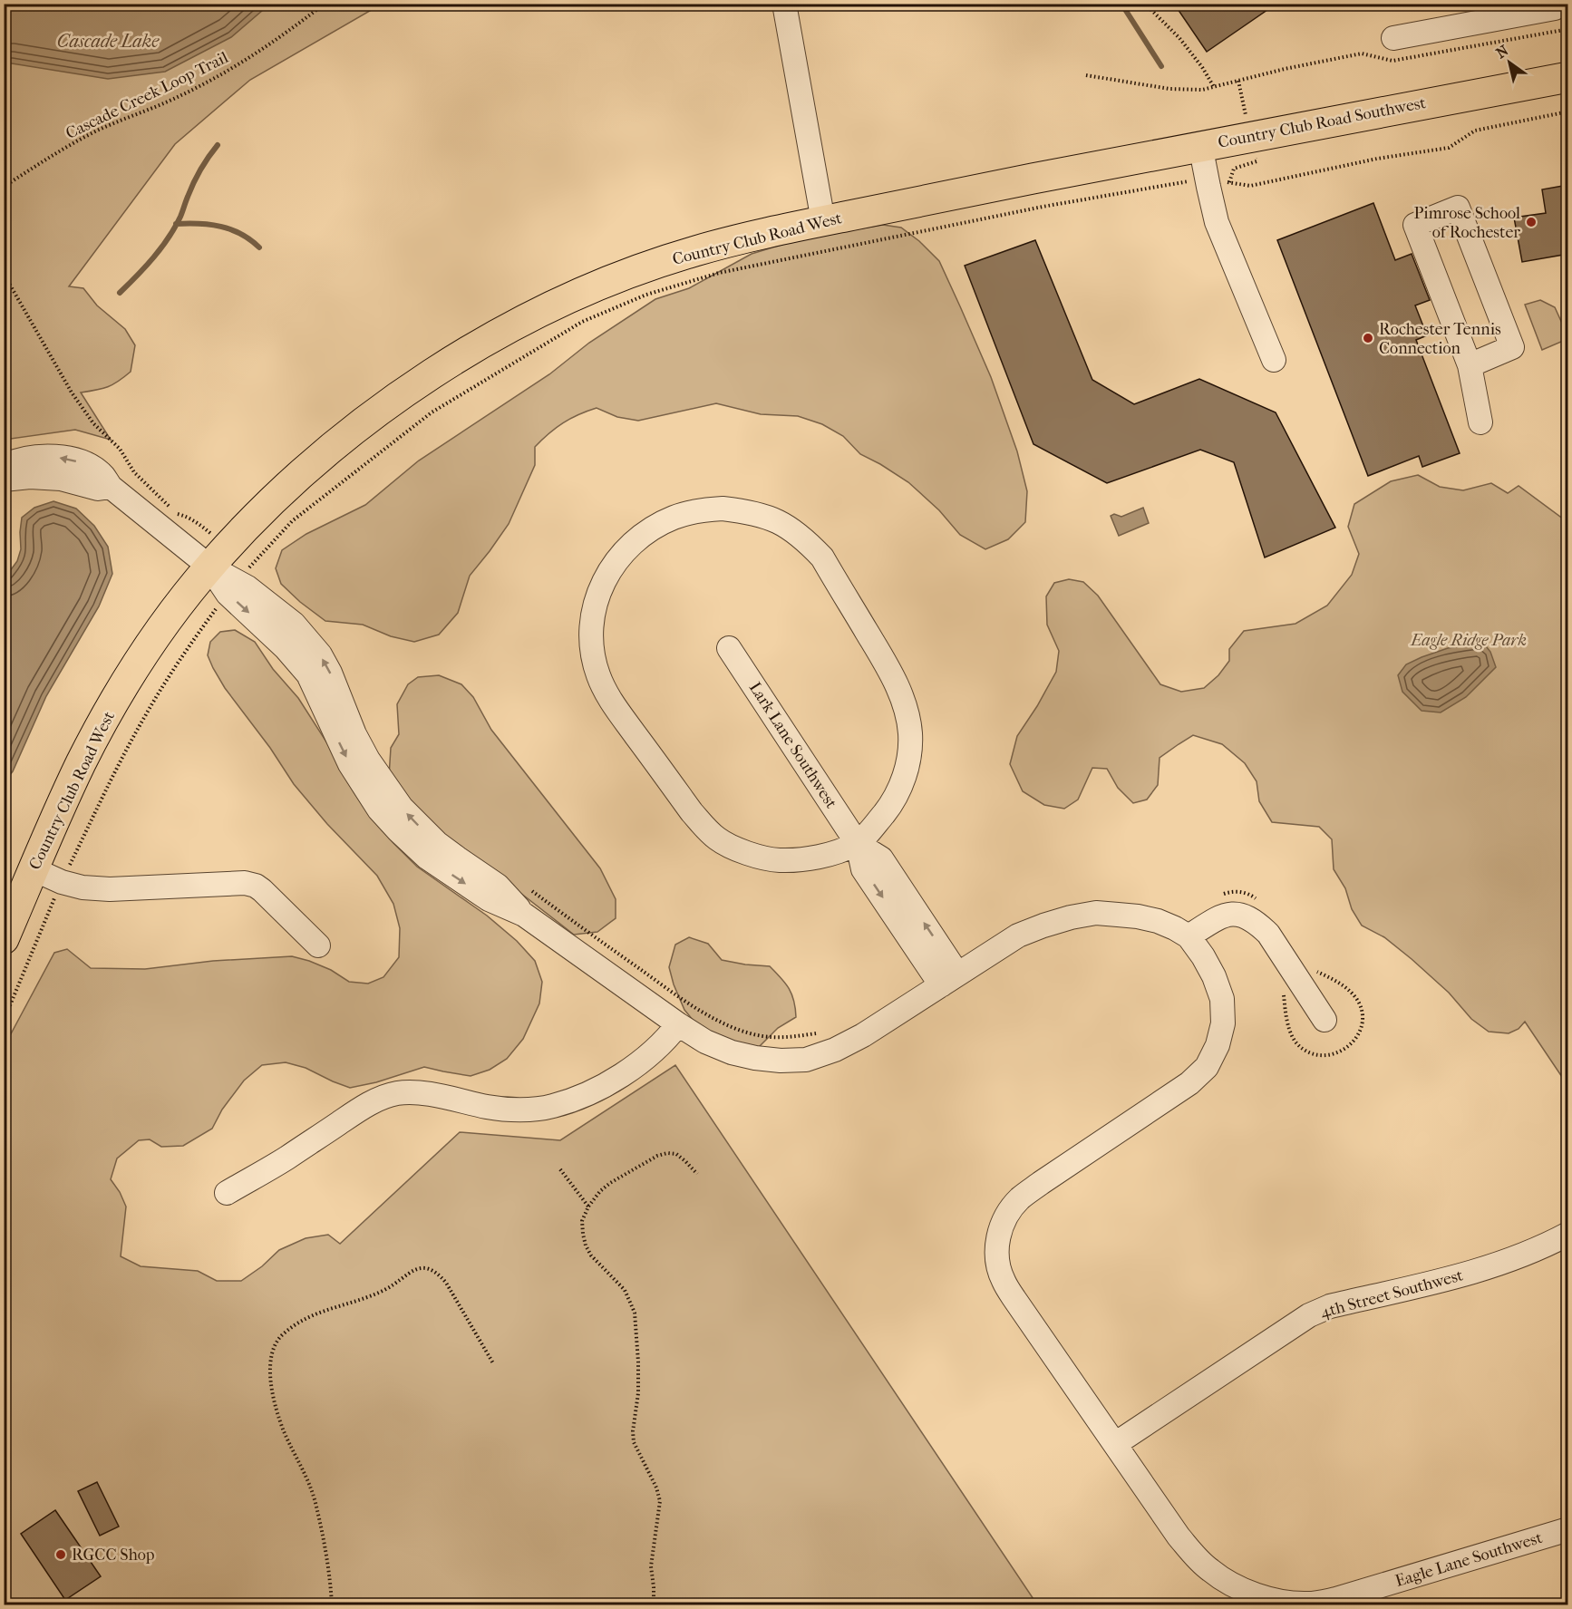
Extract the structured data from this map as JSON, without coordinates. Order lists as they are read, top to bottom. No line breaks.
{"streets":{"main road":["Country Club Road Southwest","Country Club Road West"],"street":["Lark Lane Southwest","4th Street Southwest","Eagle Lane Southwest"],"path":["Cascade Creek Loop Trail"]},"crossings":[["Country Club Road Southwest","Country Club Road West"],["4th Street Southwest","Eagle Lane Southwest"]],"water":["Cascade Lake"],"parks":["Eagle Ridge Park"],"places":["Pimrose School of Rochester","Rochester Tennis Connection","RGCC Shop"],"north":"top left"}
